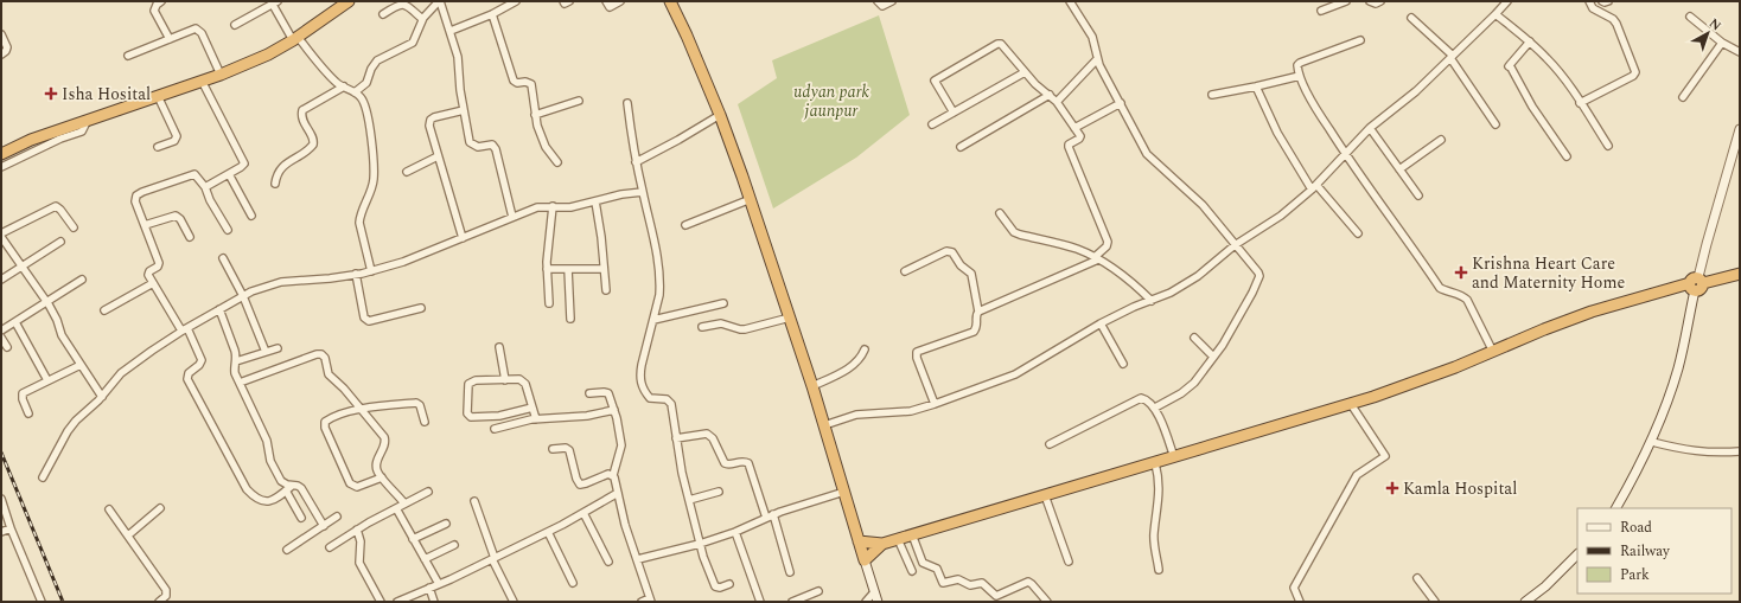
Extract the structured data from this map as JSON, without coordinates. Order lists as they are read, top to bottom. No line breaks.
{"parks":["udyan park jaunpur"],"places":{"health":["Isha Hosital","Krishna Heart Care and Maternity Home","Kamla Hospital"]},"legend":["Road","Railway","Park"],"north":"top right"}
